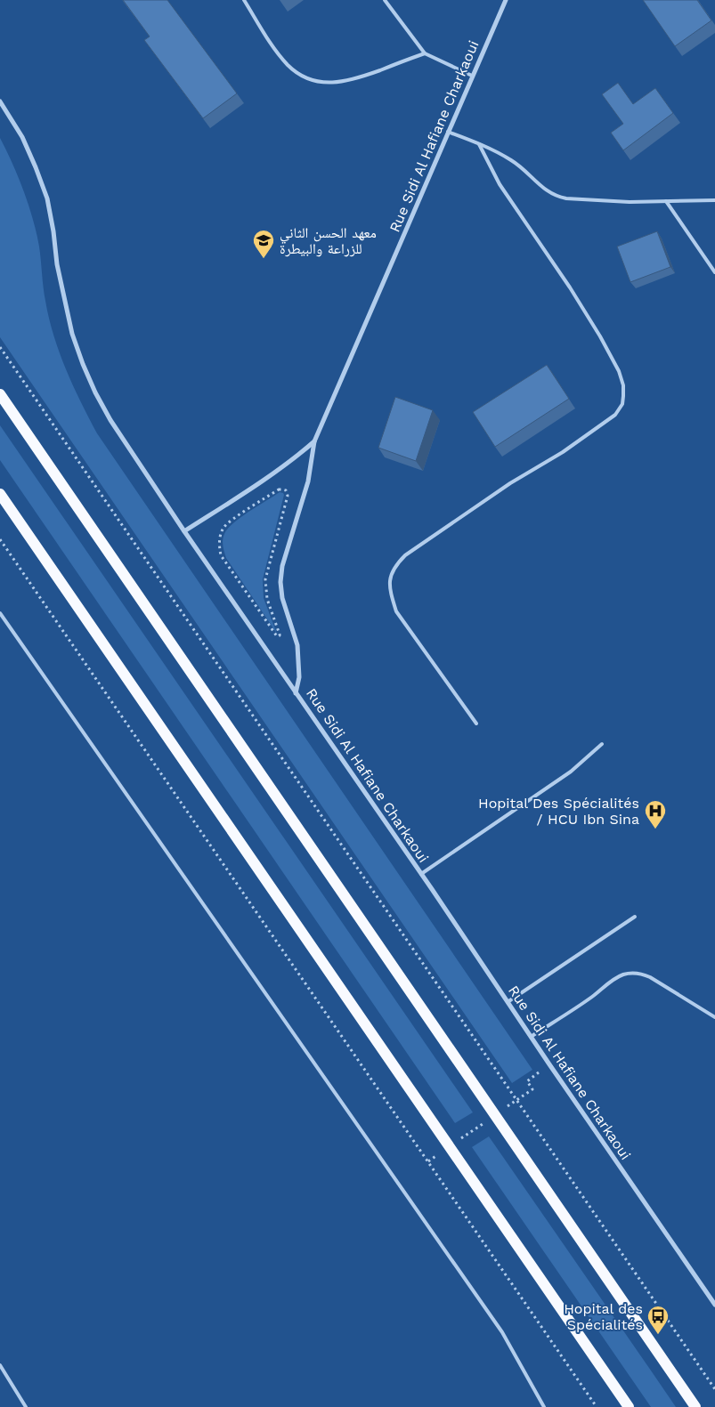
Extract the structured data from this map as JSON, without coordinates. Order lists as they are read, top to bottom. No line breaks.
{"streets":{"street":["Rue Sidi Al Hafiane Charkaoui"]},"places":{"school or university":["معهد الحسن الثاني للزراعة والبيطرة"],"hospital":["Hopital Des Spécialités / HCU Ibn Sina"],"bus stop":["Hopital des Spécialités"]}}
